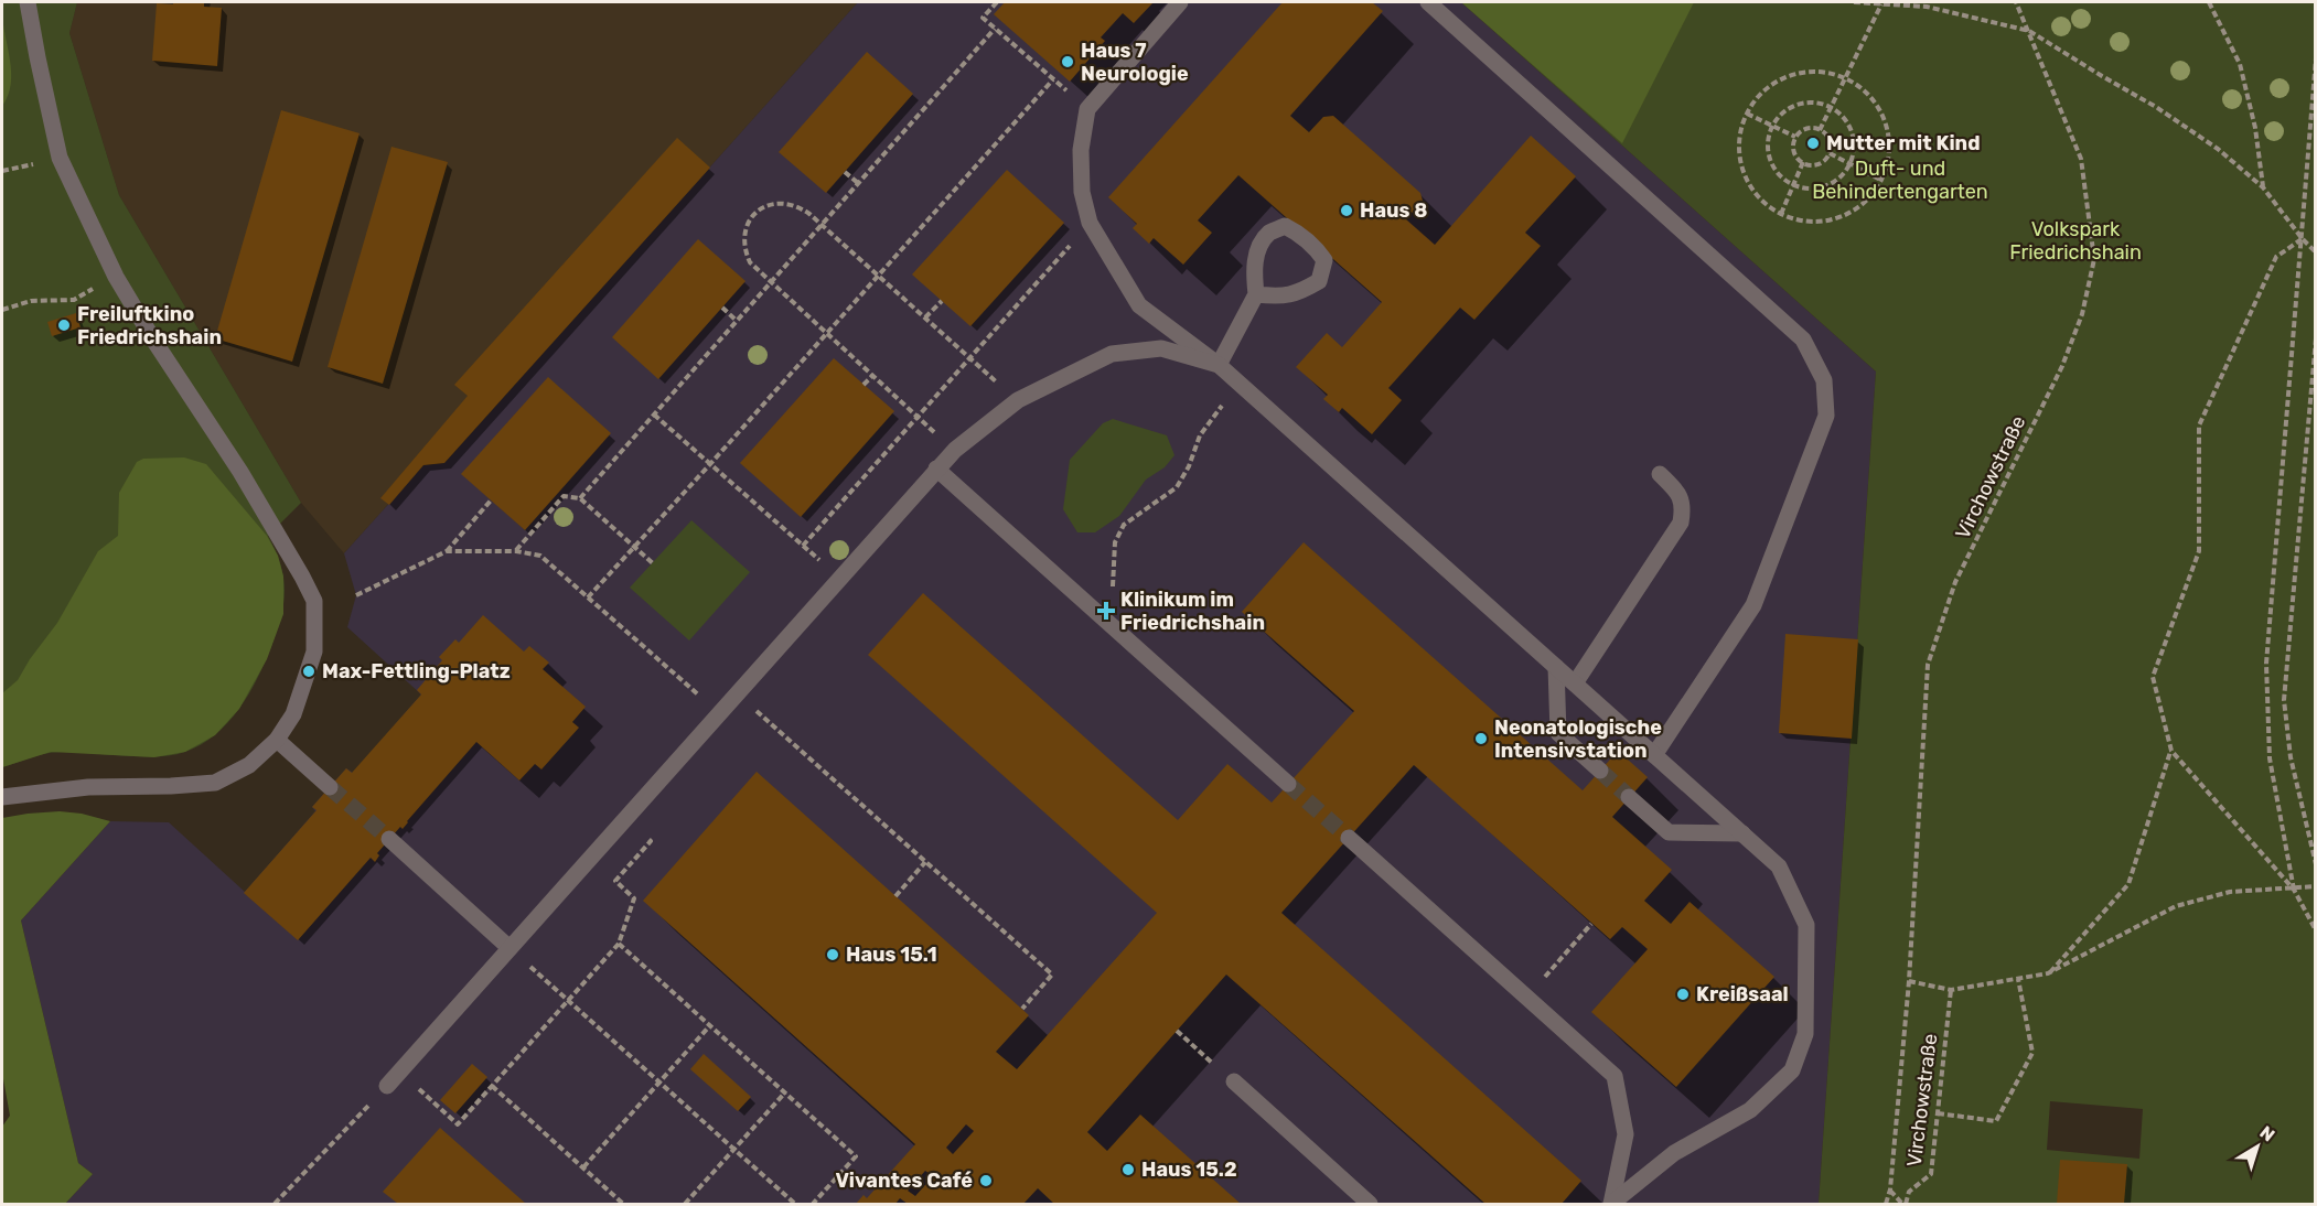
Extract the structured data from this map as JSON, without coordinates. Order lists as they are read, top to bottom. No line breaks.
{"streets":{"path":["Virchowstraße"]},"parks":["Duft- und Behindertengarten","Volkspark Friedrichshain"],"places":{"other":["Haus 7 Neurologie","Mutter mit Kind","Haus 8","Freiluftkino Friedrichshain","Max-Fettling-Platz","Neonatologische Intensivstation","Haus 15.1","Kreißsaal","Haus 15.2","Vivantes Café"],"health":["Klinikum im Friedrichshain"]},"north":"top right"}
